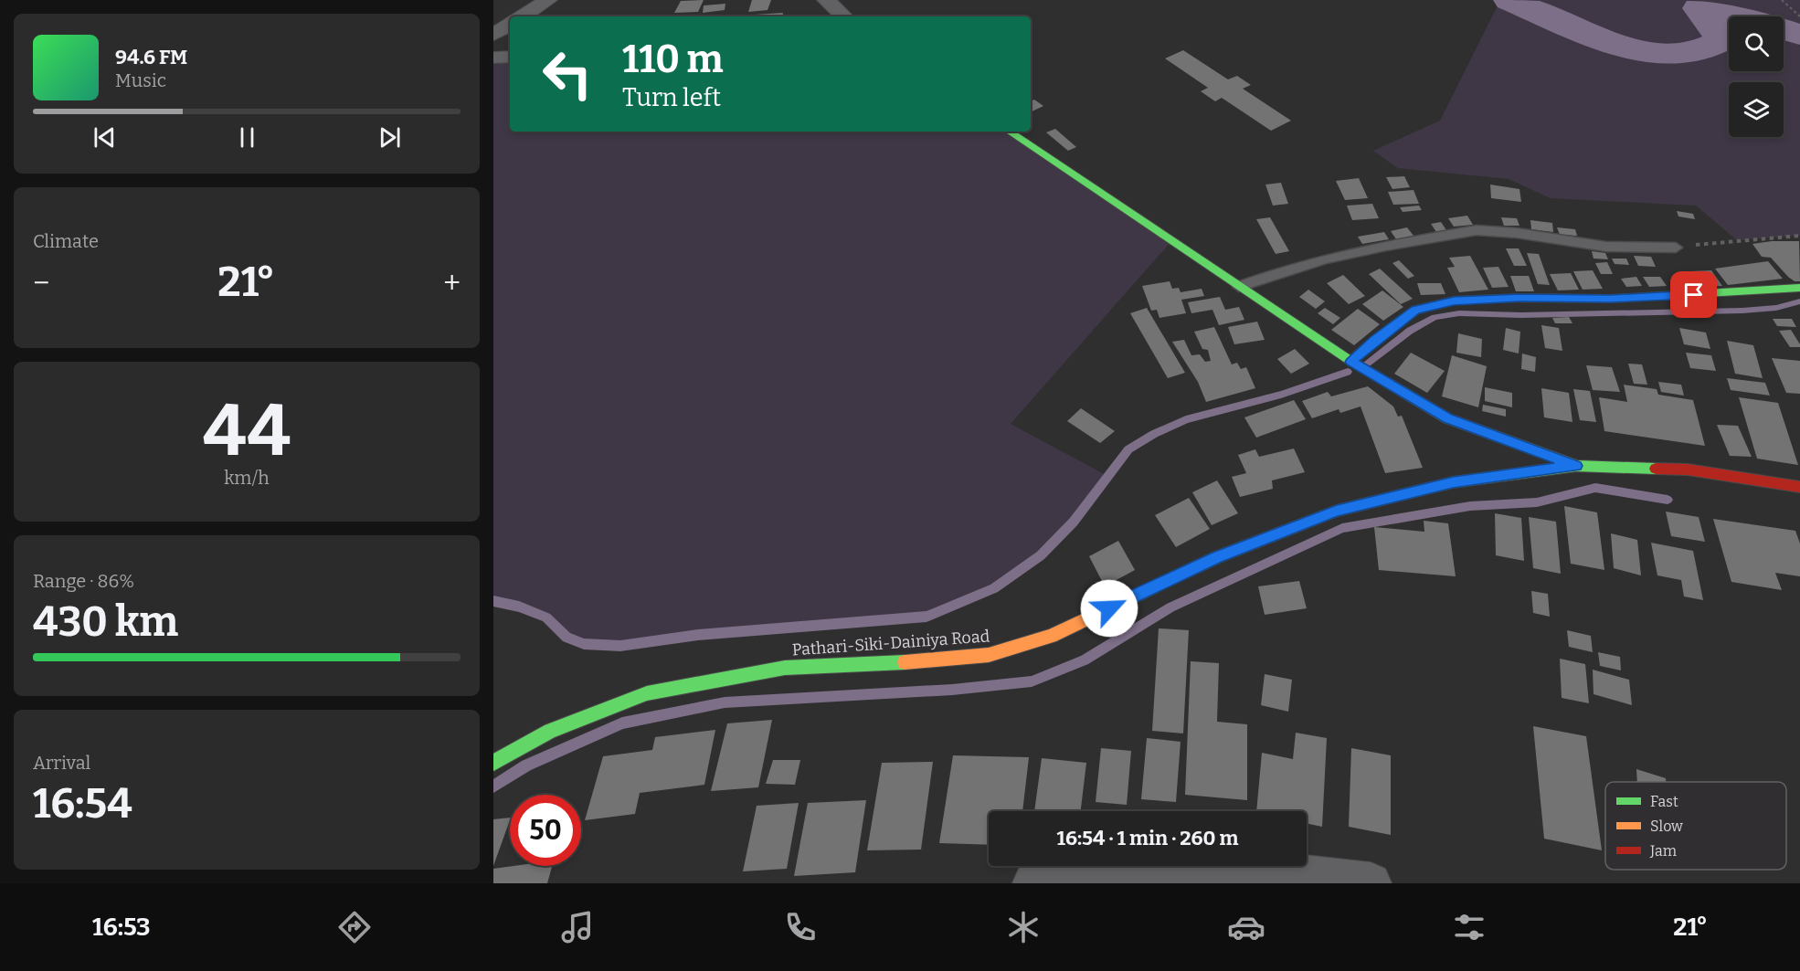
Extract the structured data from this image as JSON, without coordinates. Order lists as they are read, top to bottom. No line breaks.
{"streets":{"street":["Pathari-Siki-Dainiya Road"]},"legend":["Fast","Slow","Jam"],"page":{"turn":["110 m","Turn left"],"song":["94.6 FM","Music"],"tile":["Climate",["44","km/h"],["Range · 86%","430 km"],["Arrival","16:54"]],"heat":["−","21°","+"],"limit":"50","trip":"16:54 · 1 min · 260 m","tabs":["16:53","21°"]}}
